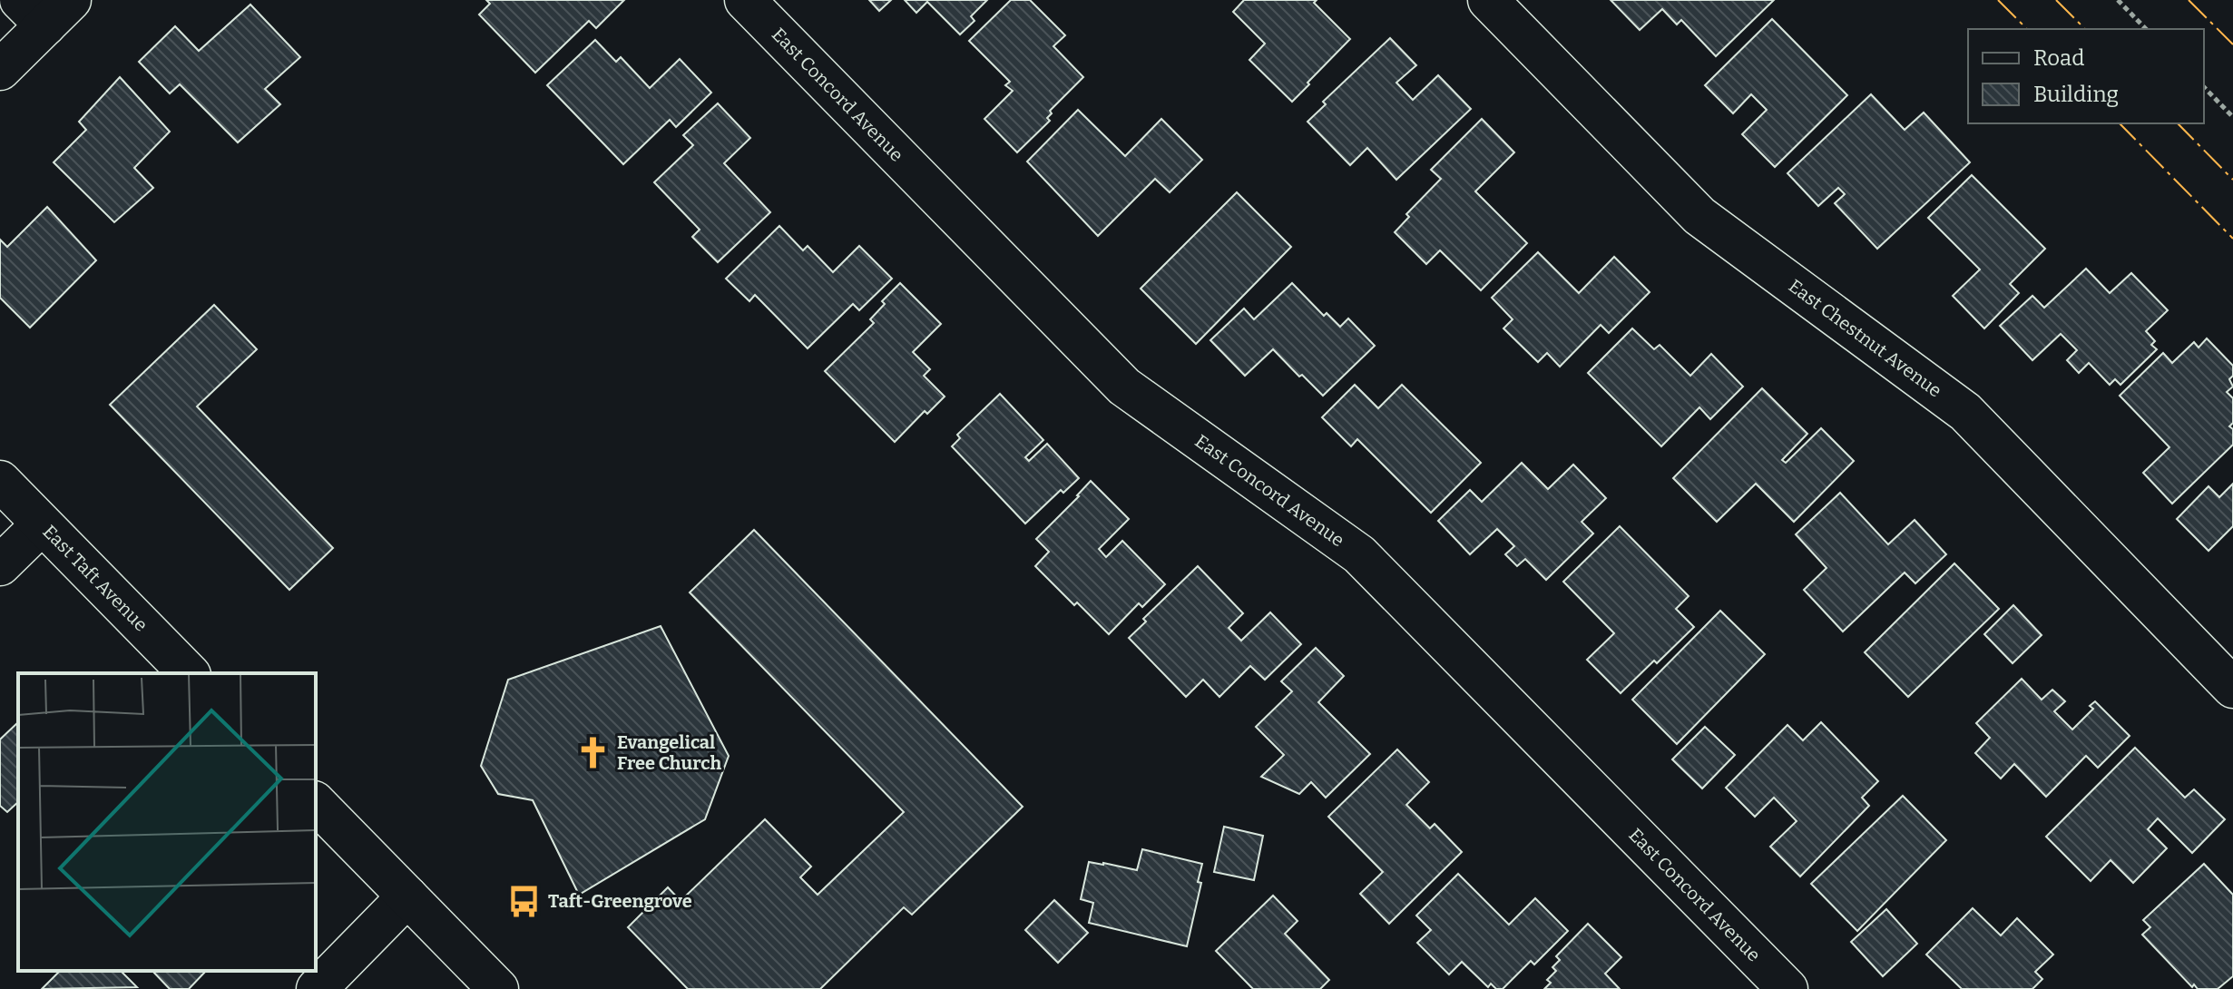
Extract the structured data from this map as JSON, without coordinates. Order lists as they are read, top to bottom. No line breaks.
{"streets":{"street":["East Concord Avenue","East Chestnut Avenue","East Taft Avenue"]},"places":{"church":["Evangelical Free Church"],"bus stop":["Taft-Greengrove"]},"legend":["Road","Building"]}
